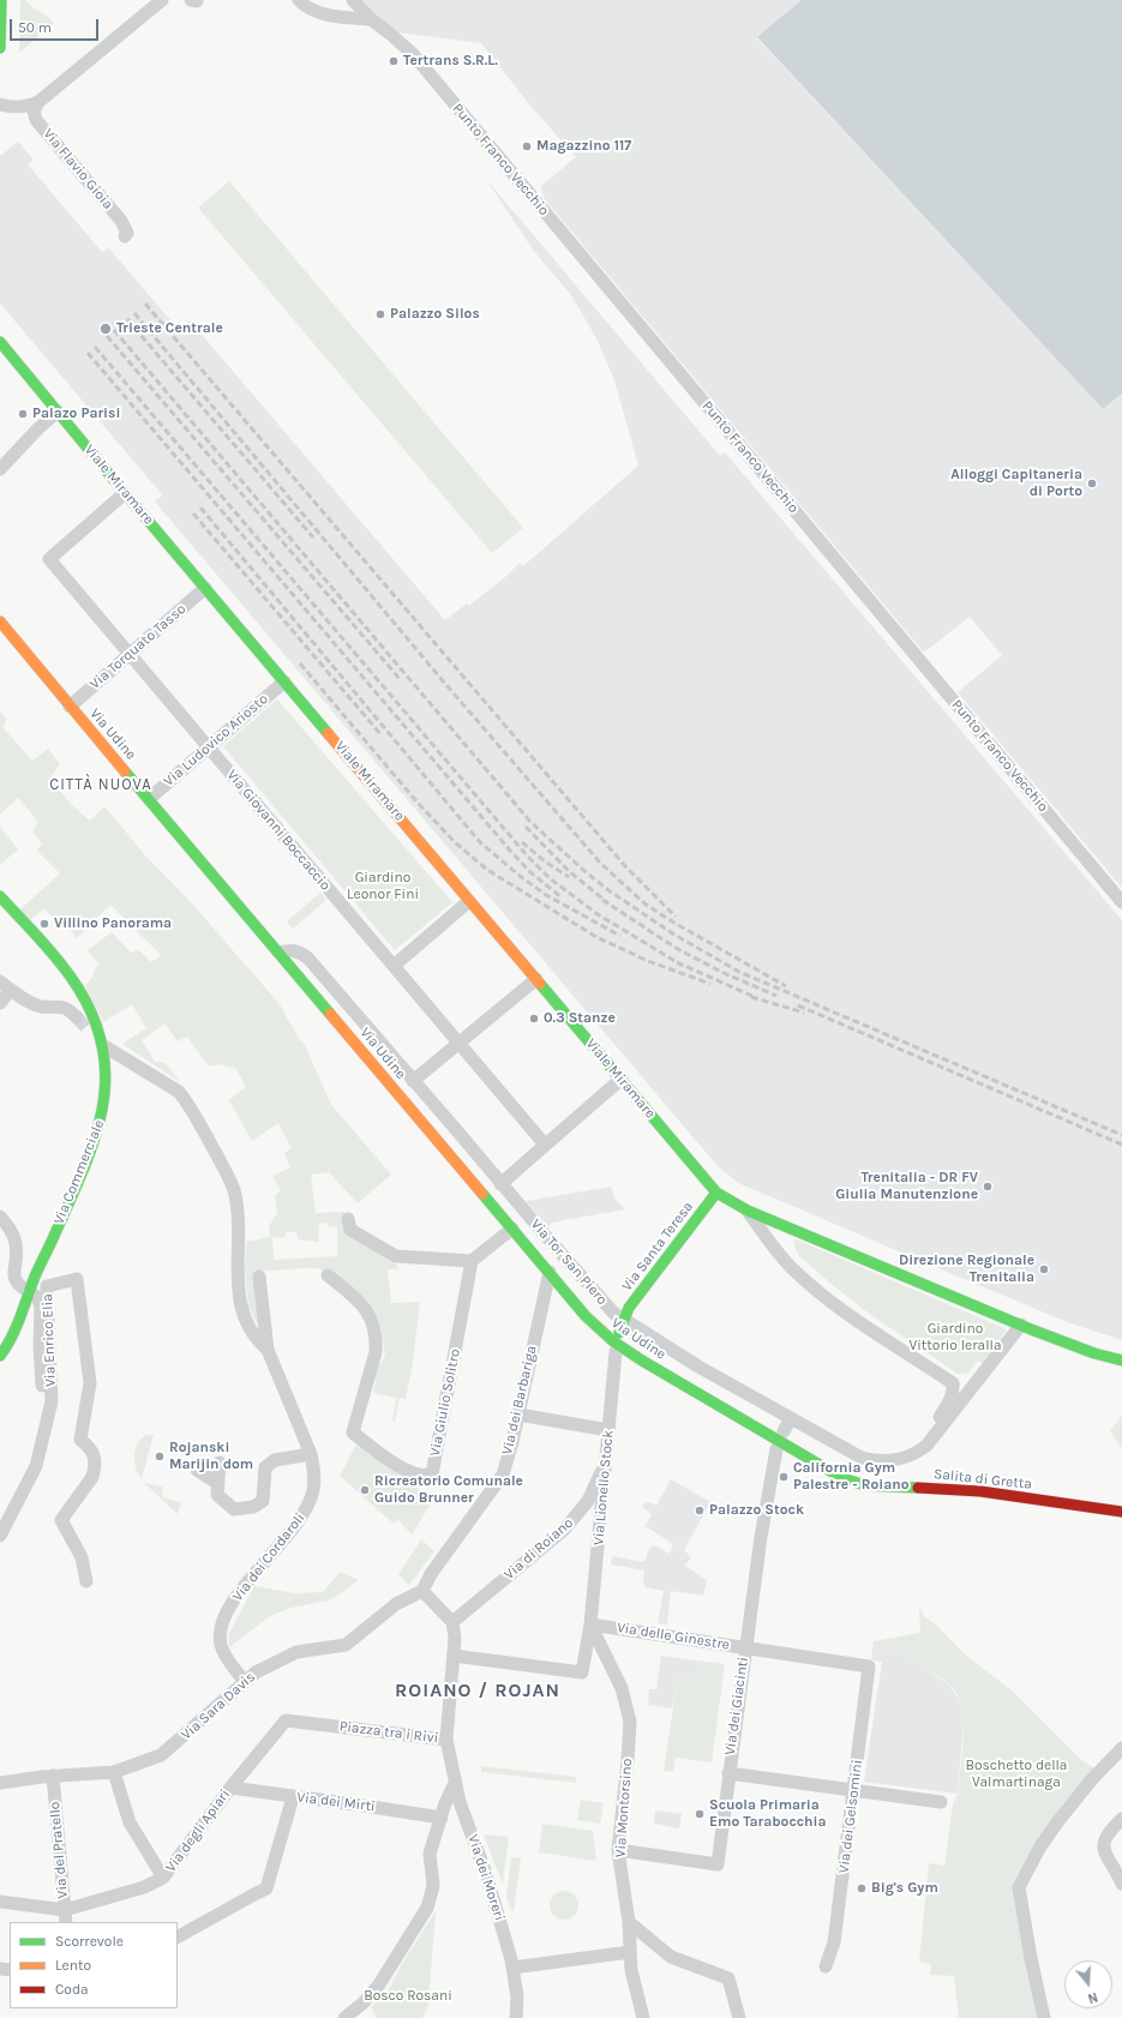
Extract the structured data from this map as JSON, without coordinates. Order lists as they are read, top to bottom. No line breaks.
{"streets":{"main road":["Viale Miramare","Via Udine","Via Commerciale","Via Santa Teresa","Salita di Gretta"],"street":["Punto Franco Vecchio","Via Flavio Gioia","Via Torquato Tasso","Via Ludovico Ariosto","Via Giovanni Boccaccio","Via Tor San Piero","Via Enrico Elia","Via dei Barbariga","Via Giulio Solitro","Via Lionello Stock","Via di Roiano","Via dei Cordaroli","Via delle Ginestre","Via Sara Davis","Via dei Giacinti","Piazza tra i Rivi","Via dei Mirti","Via Montorsino","Via dei Gelsomini","Via degli Apiari","Via del Pratello","Via dei Moreri"]},"crossings":[["Viale Miramare","Via Torquato Tasso"],["Viale Miramare","Via Ludovico Ariosto"],["Viale Miramare","Via Giovanni Boccaccio"],["Viale Miramare","Via Santa Teresa"],["Viale Miramare","Via Tor San Piero"],["Via Torquato Tasso","Via Udine"],["Via Torquato Tasso","Via Giovanni Boccaccio"],["Via Udine","Via Ludovico Ariosto"],["Via Udine","Via Tor San Piero"],["Via Udine","Via dei Barbariga"],["Via Udine","Salita di Gretta"],["Via Ludovico Ariosto","Via Giovanni Boccaccio"],["Via Commerciale","Via Enrico Elia"],["Via Commerciale","Via dei Cordaroli"],["Via Santa Teresa","Via Tor San Piero"],["Via dei Barbariga","Via Sara Davis"],["Via Lionello Stock","Via di Roiano"],["Via Lionello Stock","Via delle Ginestre"],["Via Lionello Stock","Piazza tra i Rivi"],["Via Lionello Stock","Via Montorsino"],["Via di Roiano","Piazza tra i Rivi"],["Via dei Cordaroli","Via Sara Davis"],["Via delle Ginestre","Via dei Giacinti"],["Via delle Ginestre","Via Montorsino"],["Via delle Ginestre","Via dei Gelsomini"],["Via Sara Davis","Via del Pratello"],["Via dei Giacinti","Via Montorsino"],["Piazza tra i Rivi","Via degli Apiari"],["Piazza tra i Rivi","Via dei Moreri"],["Via dei Mirti","Via degli Apiari"],["Via degli Apiari","Via del Pratello"]],"districts":["CITTÀ NUOVA","ROIANO / ROJAN"],"parks":["Giardino Leonor Fini","Giardino Vittorio Ieralla","Boschetto della Valmartinaga","Bosco Rosani"],"places":["Tertrans S.R.L.","Magazzino 117","Palazzo Silos","Trieste Centrale","Palazo Parisi","Alloggi Capitaneria di Porto","Villino Panorama","0.3 Stanze","Trenitalia - DR FV Giulia Manutenzione","Direzione Regionale Trenitalia","Rojanski Marijin dom","California Gym Palestre - Roiano","Ricreatorio Comunale Guido Brunner","Palazzo Stock","Scuola Primaria Emo Tarabocchia","Big's Gym"],"legend":["Scorrevole","Lento","Coda"],"scale_bar":"50 m","north":"bottom"}
